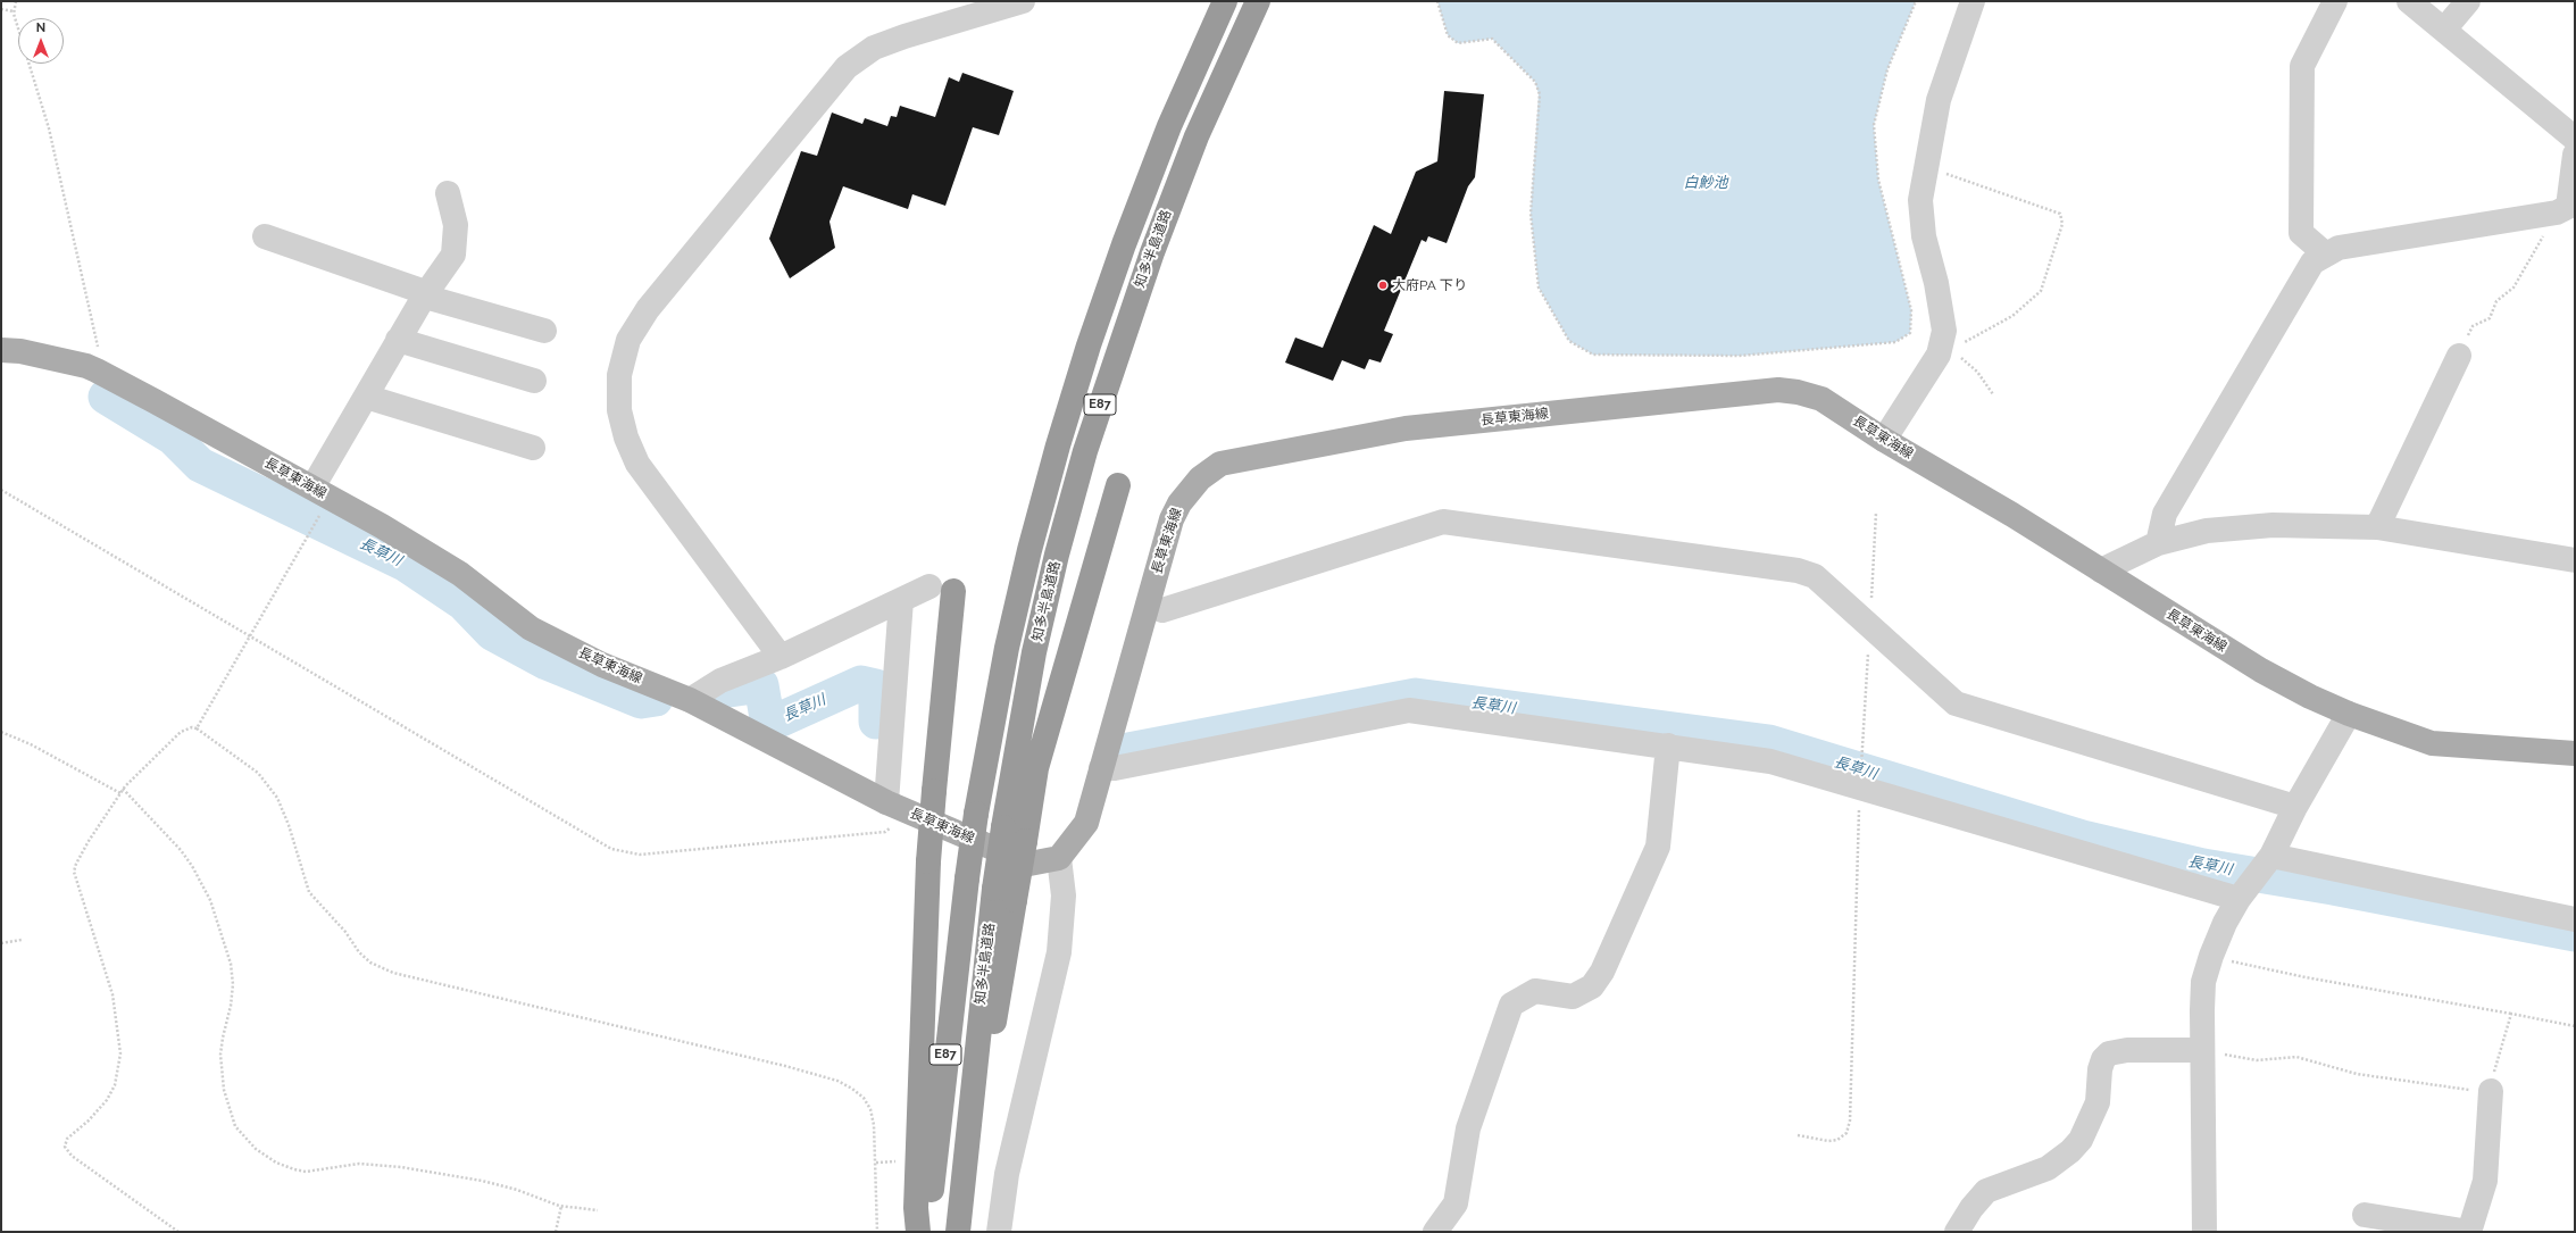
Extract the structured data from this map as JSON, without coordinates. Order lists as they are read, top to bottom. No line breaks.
{"streets":{"highway":["知多半島道路","E87"],"main road":["長草東海線"]},"water":["白魦池","長草川"],"places":["大府PA 下り"],"north":"top"}
